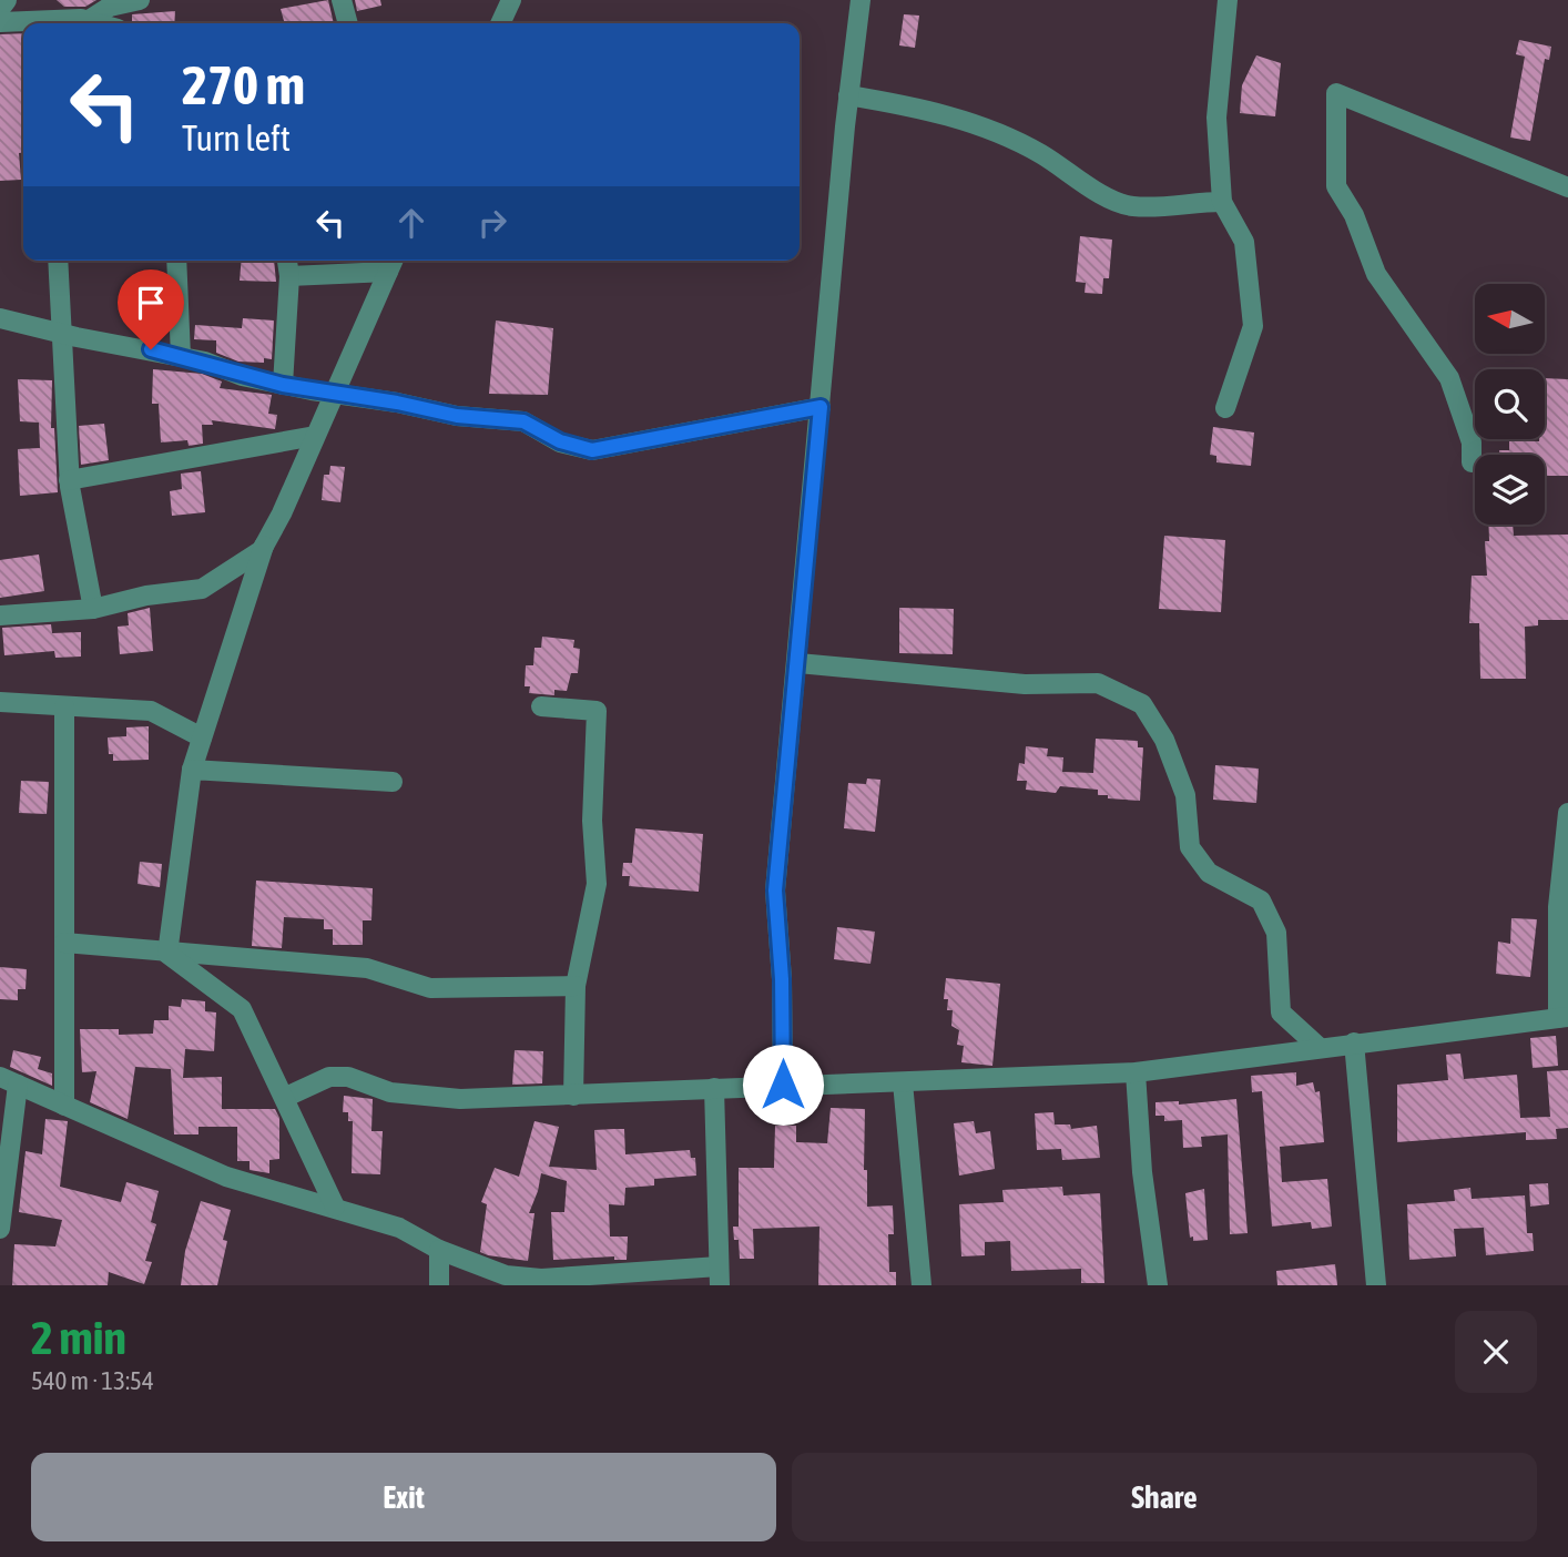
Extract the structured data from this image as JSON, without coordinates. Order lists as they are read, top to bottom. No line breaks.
{"north":"left","page":{"turn":["270 m","Turn left"],"heading":["2 min","540 m · 13:54"],"buttons":["Exit","Share"]}}
